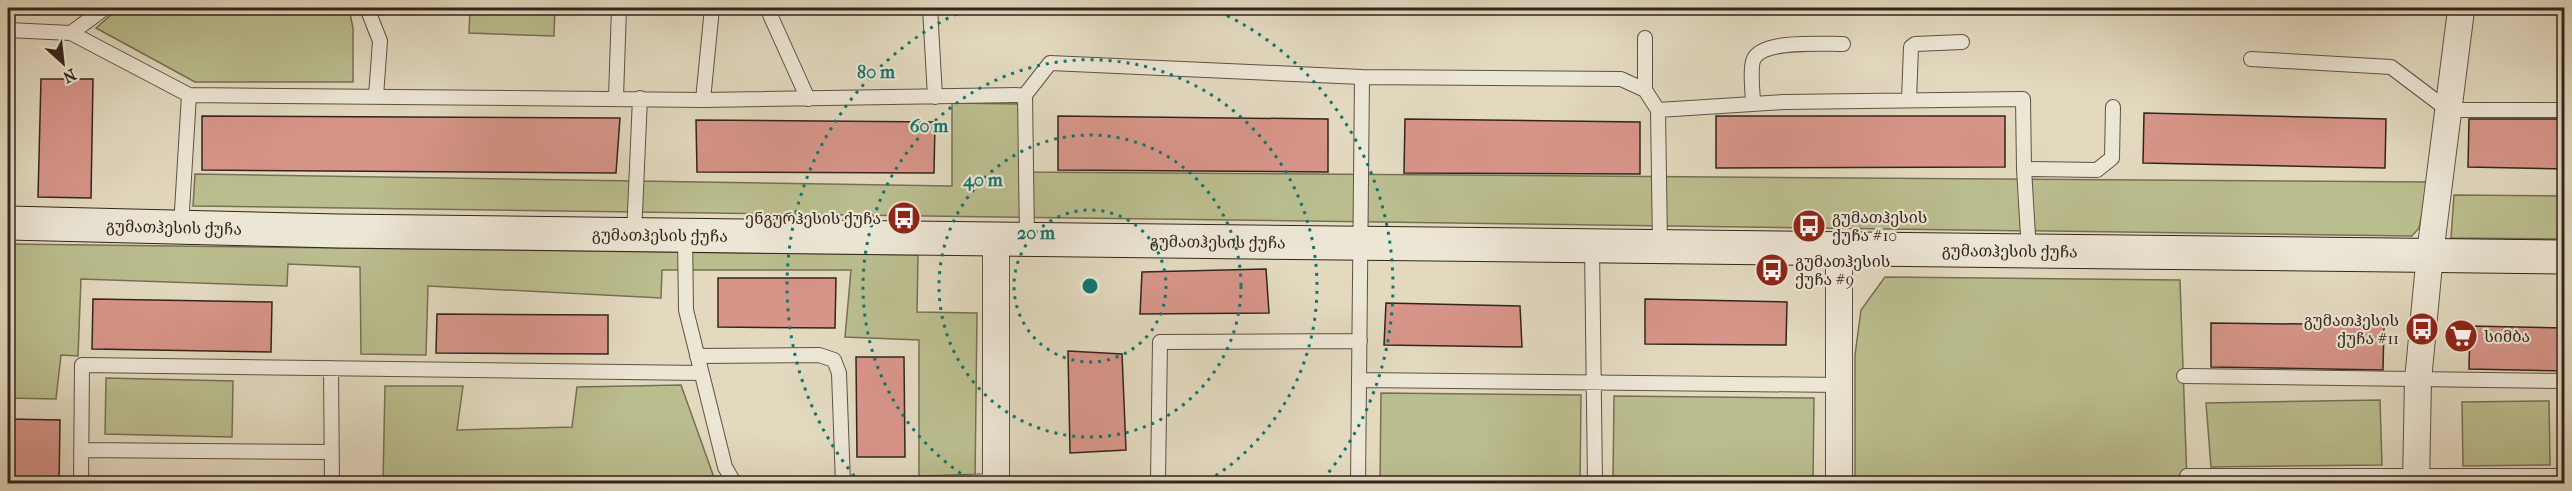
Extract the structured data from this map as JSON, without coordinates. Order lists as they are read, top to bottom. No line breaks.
{"streets":{"street":["გუმათჰესის ქუჩა"]},"places":{"bus stop":["ენგურჰესის ქუჩა","გუმათჰესის ქუჩა #10","გუმათჰესის ქუჩა #9","გუმათჰესის ქუჩა #11"],"supermarket":["სიმბა"]},"north":"bottom right","rings":["80 m","60 m","40 m","20 m"]}
